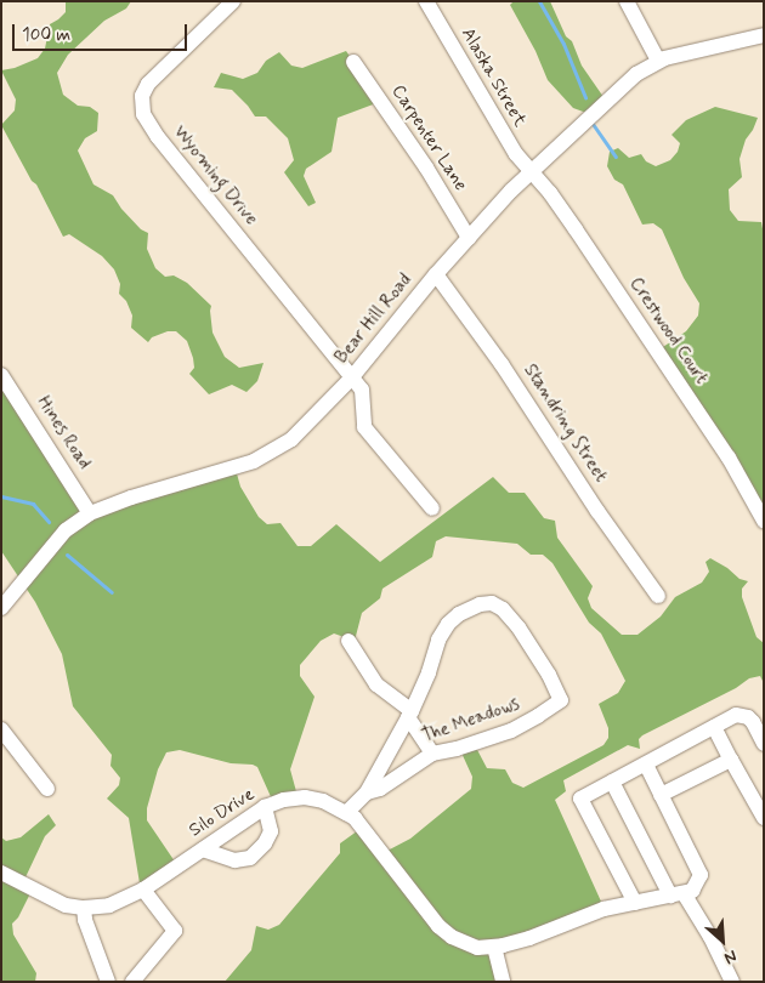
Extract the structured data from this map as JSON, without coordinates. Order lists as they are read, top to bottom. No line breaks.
{"streets":{"street":["Alaska Street","Carpenter Lane","Wyoming Drive","Bear Hill Road","Crestwood Court","Standring Street","Hines Road","The Meadows","Silo Drive"]},"crossings":[["Alaska Street","Bear Hill Road"],["Alaska Street","Crestwood Court"],["Carpenter Lane","Bear Hill Road"],["Wyoming Drive","Bear Hill Road"],["Bear Hill Road","Crestwood Court"],["Bear Hill Road","Standring Street"],["Bear Hill Road","Hines Road"],["The Meadows","Silo Drive"]],"scale_bar":"100 m","north":"bottom right"}
